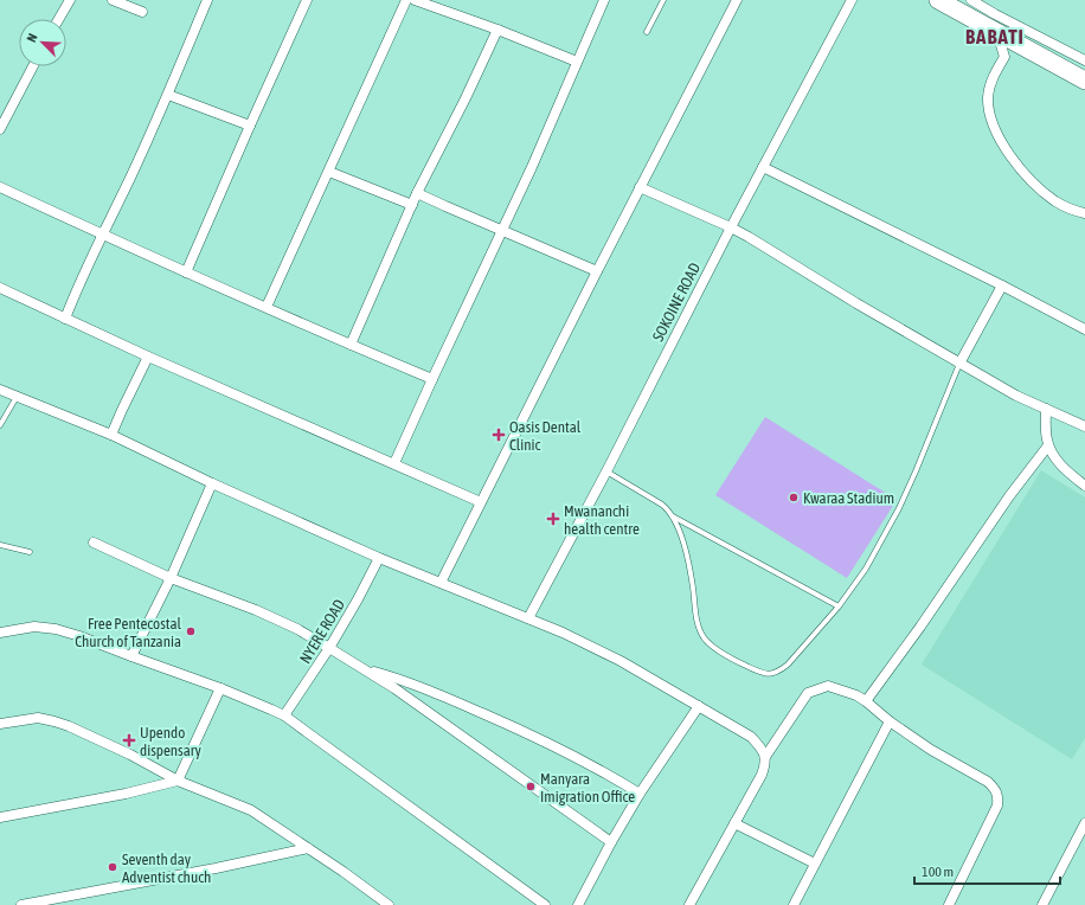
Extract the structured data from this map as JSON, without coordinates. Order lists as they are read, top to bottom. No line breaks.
{"streets":{"street":["SOKOINE ROAD","NYERE ROAD"]},"districts":["BABATI"],"places":{"health":["Oasis Dental Clinic","Mwananchi health centre","Upendo dispensary"],"other":["Kwaraa Stadium","Free Pentecostal Church of Tanzania","Manyara Imigration Office","Seventh day Adventist chuch"]},"scale_bar":"100 m","north":"top left"}
